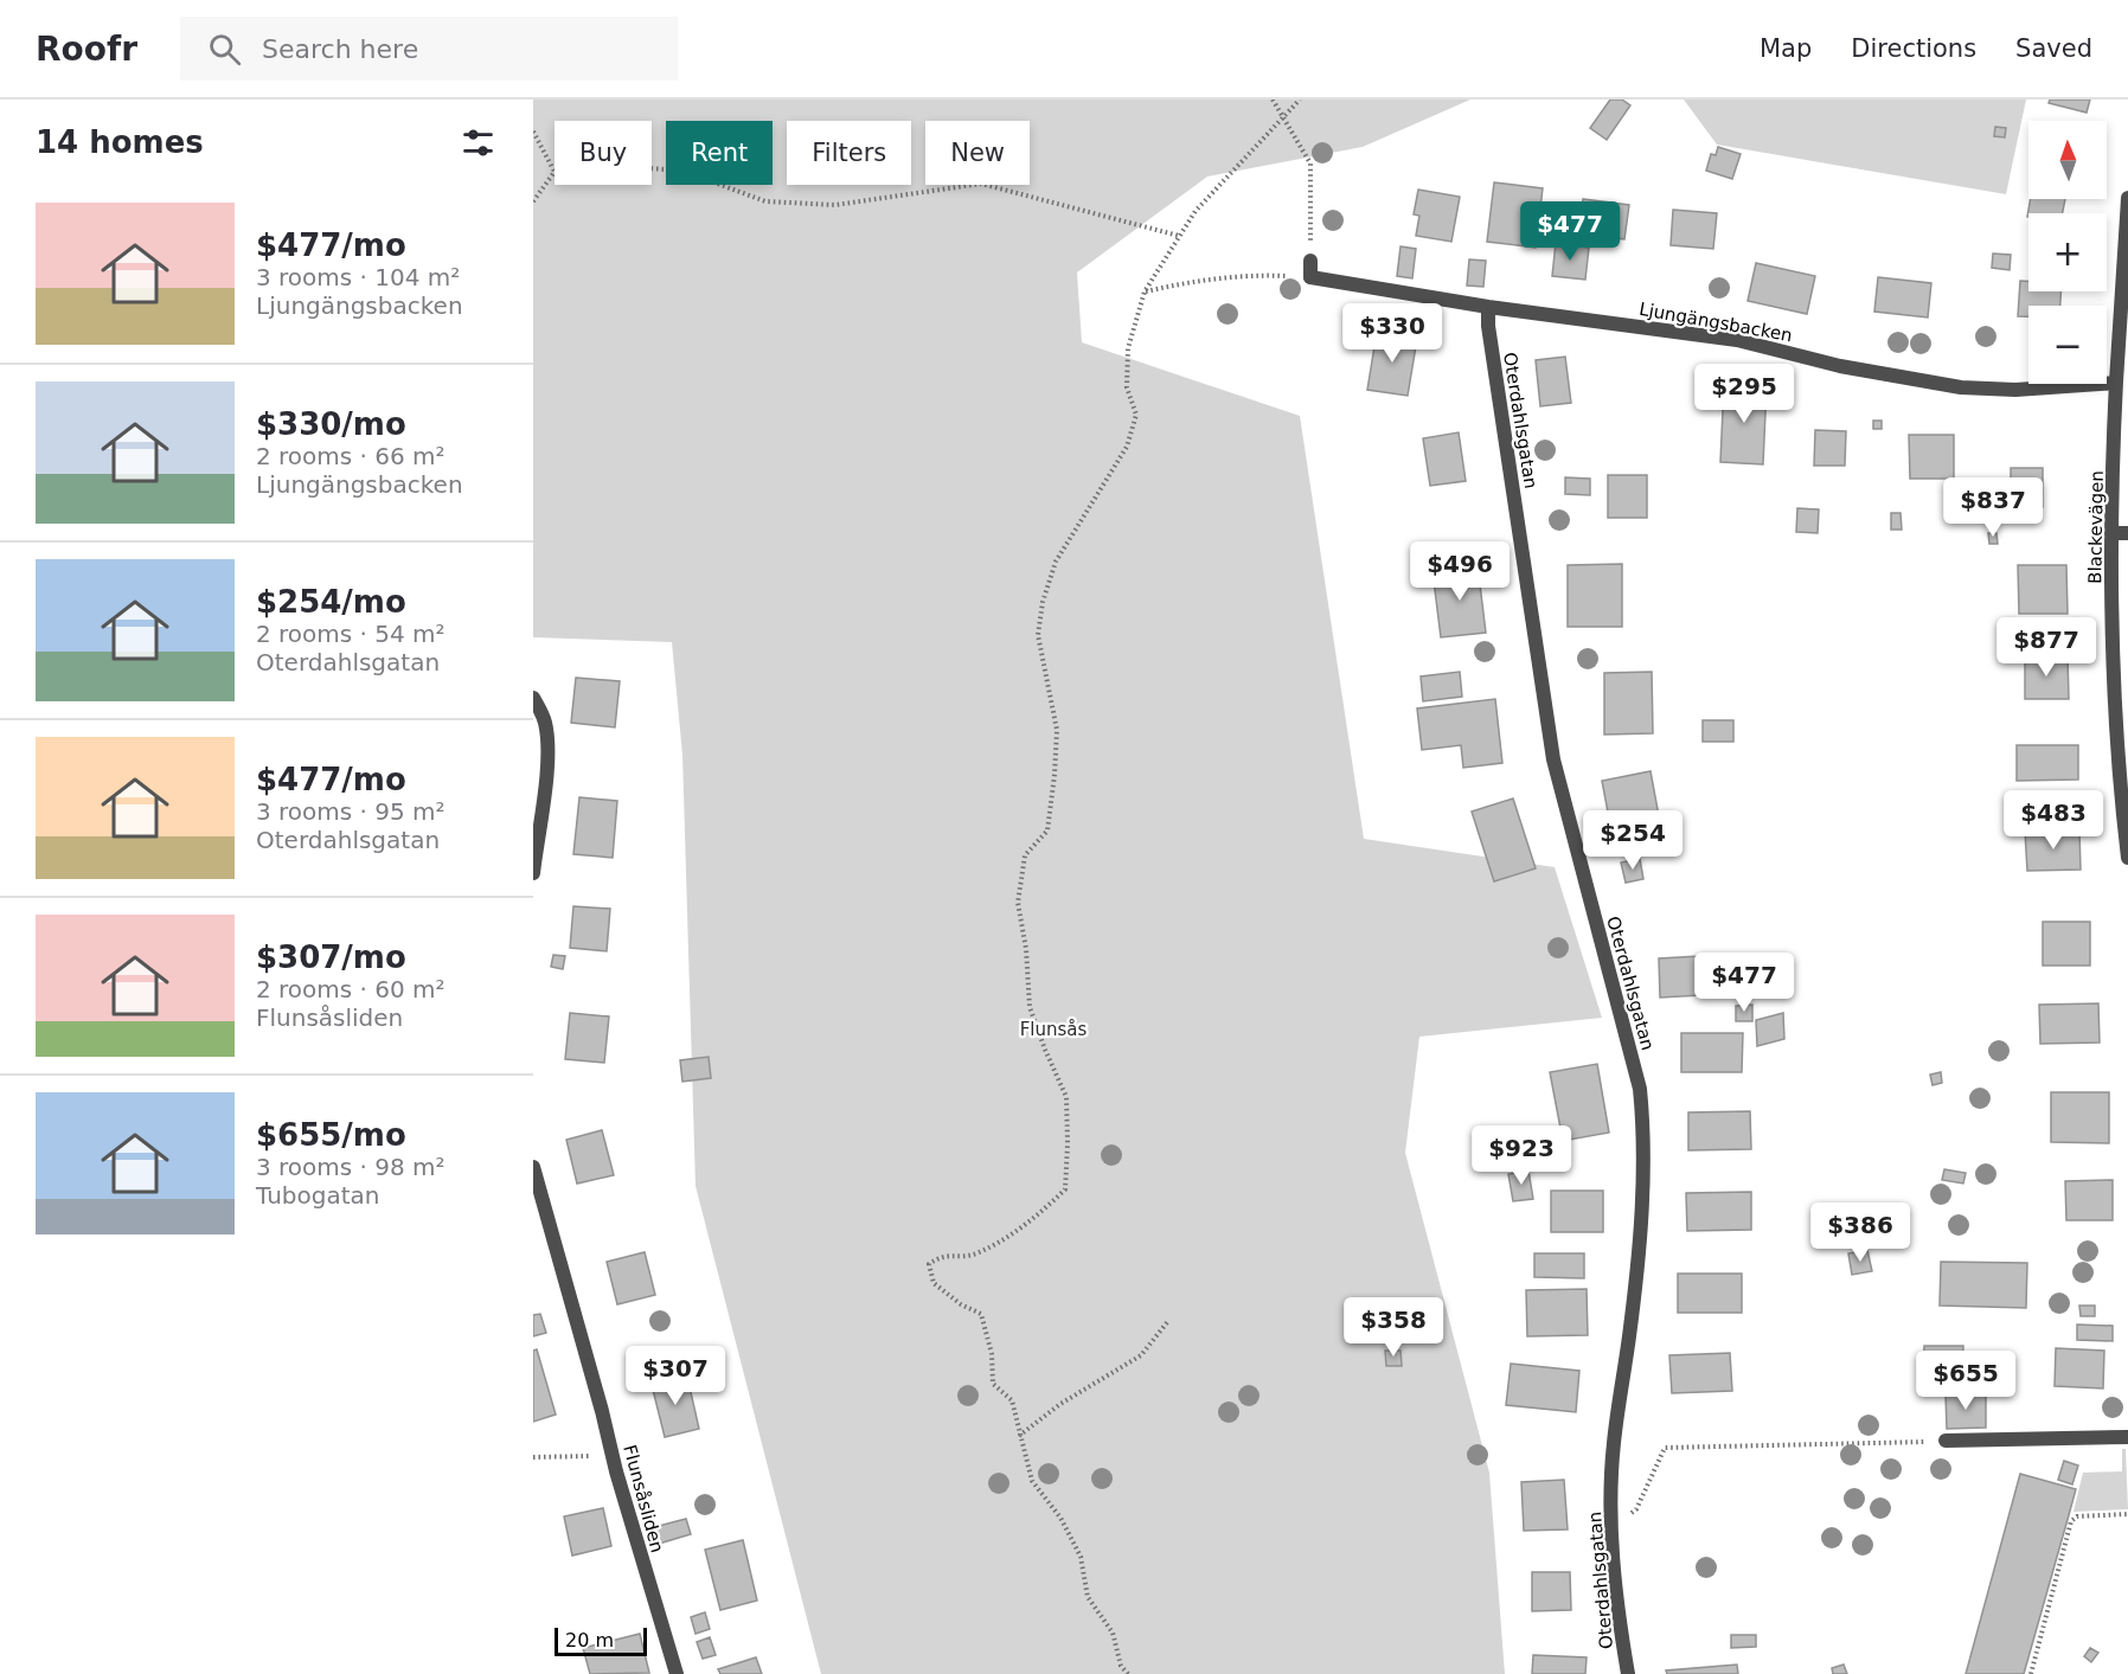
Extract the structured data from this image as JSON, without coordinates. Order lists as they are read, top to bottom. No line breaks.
{"streets":{"street":["Ljungängsbacken","Oterdahlsgatan","Blackevägen","Flunsåsliden"]},"crossings":[["Ljungängsbacken","Oterdahlsgatan"],["Ljungängsbacken","Blackevägen"]],"parks":["Flunsås"],"scale_bar":"20 m","north":"top","page":{"header":"Roofr","search":"Search here","nav":["Map","Directions","Saved"],"heading":"14 homes","map_buttons":["+","−"],"chip":["Buy","Rent","Filters","New"],"list":[{"name":"$477/mo","note":"3 rooms · 104 m² · Ljungängsbacken"},{"name":"$330/mo","note":"2 rooms · 66 m² · Ljungängsbacken"},{"name":"$254/mo","note":"2 rooms · 54 m² · Oterdahlsgatan"},{"name":"$477/mo","note":"3 rooms · 95 m² · Oterdahlsgatan"},{"name":"$307/mo","note":"2 rooms · 60 m² · Flunsåsliden"},{"name":"$655/mo","note":"3 rooms · 98 m² · Tubogatan"}],"price":["$477","$330","$295","$837","$496","$877","$483","$254","$477","$923","$386","$358","$307","$655"],"scale":"20 m"}}
